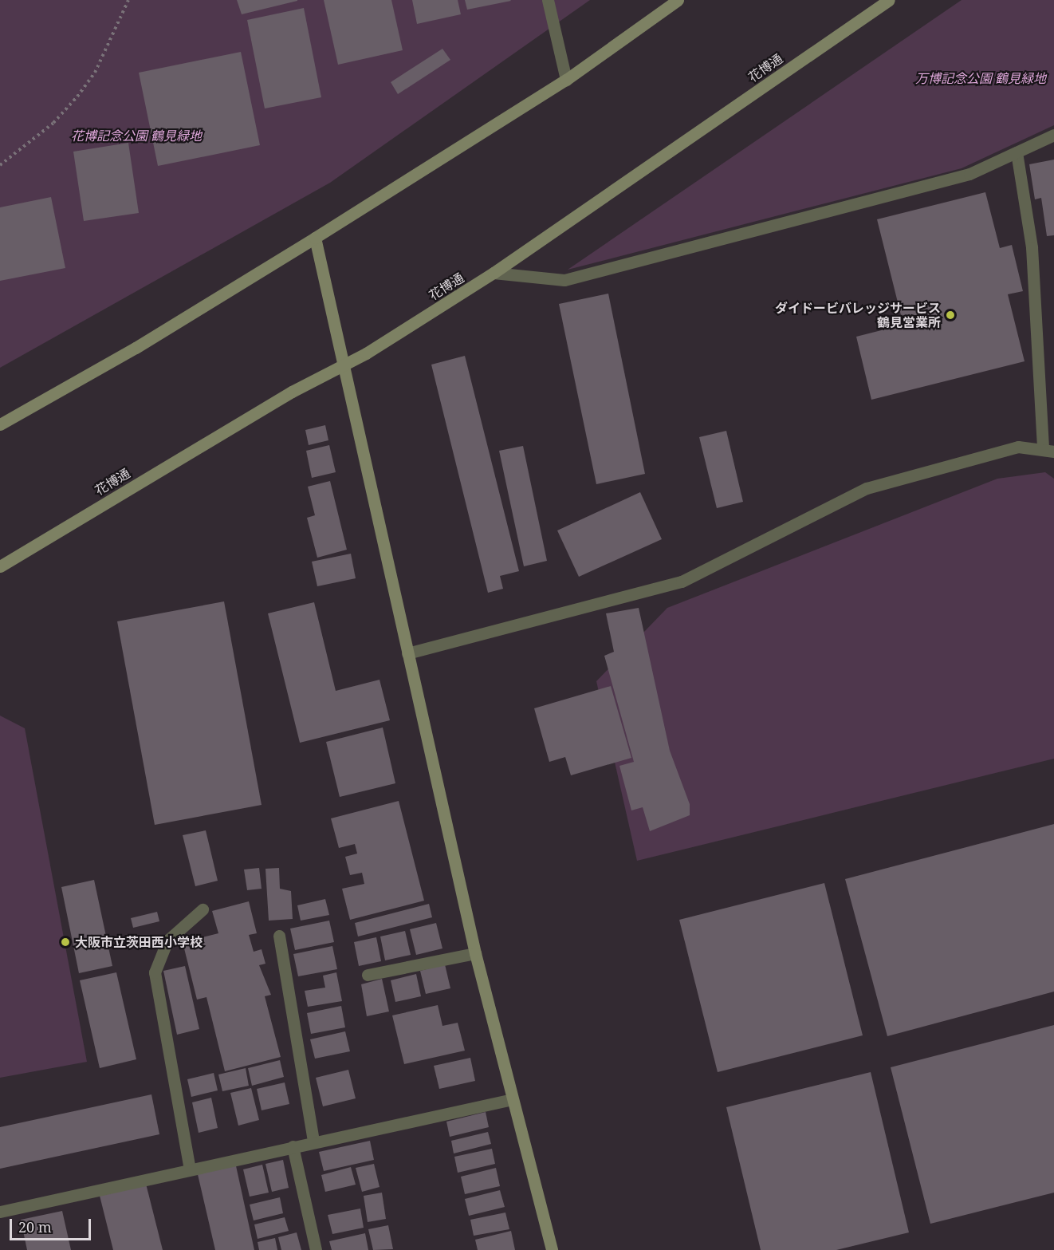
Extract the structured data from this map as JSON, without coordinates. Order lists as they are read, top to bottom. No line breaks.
{"streets":{"street":["花博通"]},"parks":["万博記念公園 鶴見緑地","花博記念公園 鶴見緑地"],"places":["ダイドービバレッジサービス 鶴見営業所","大阪市立茨田西小学校"],"scale_bar":"20 m"}
